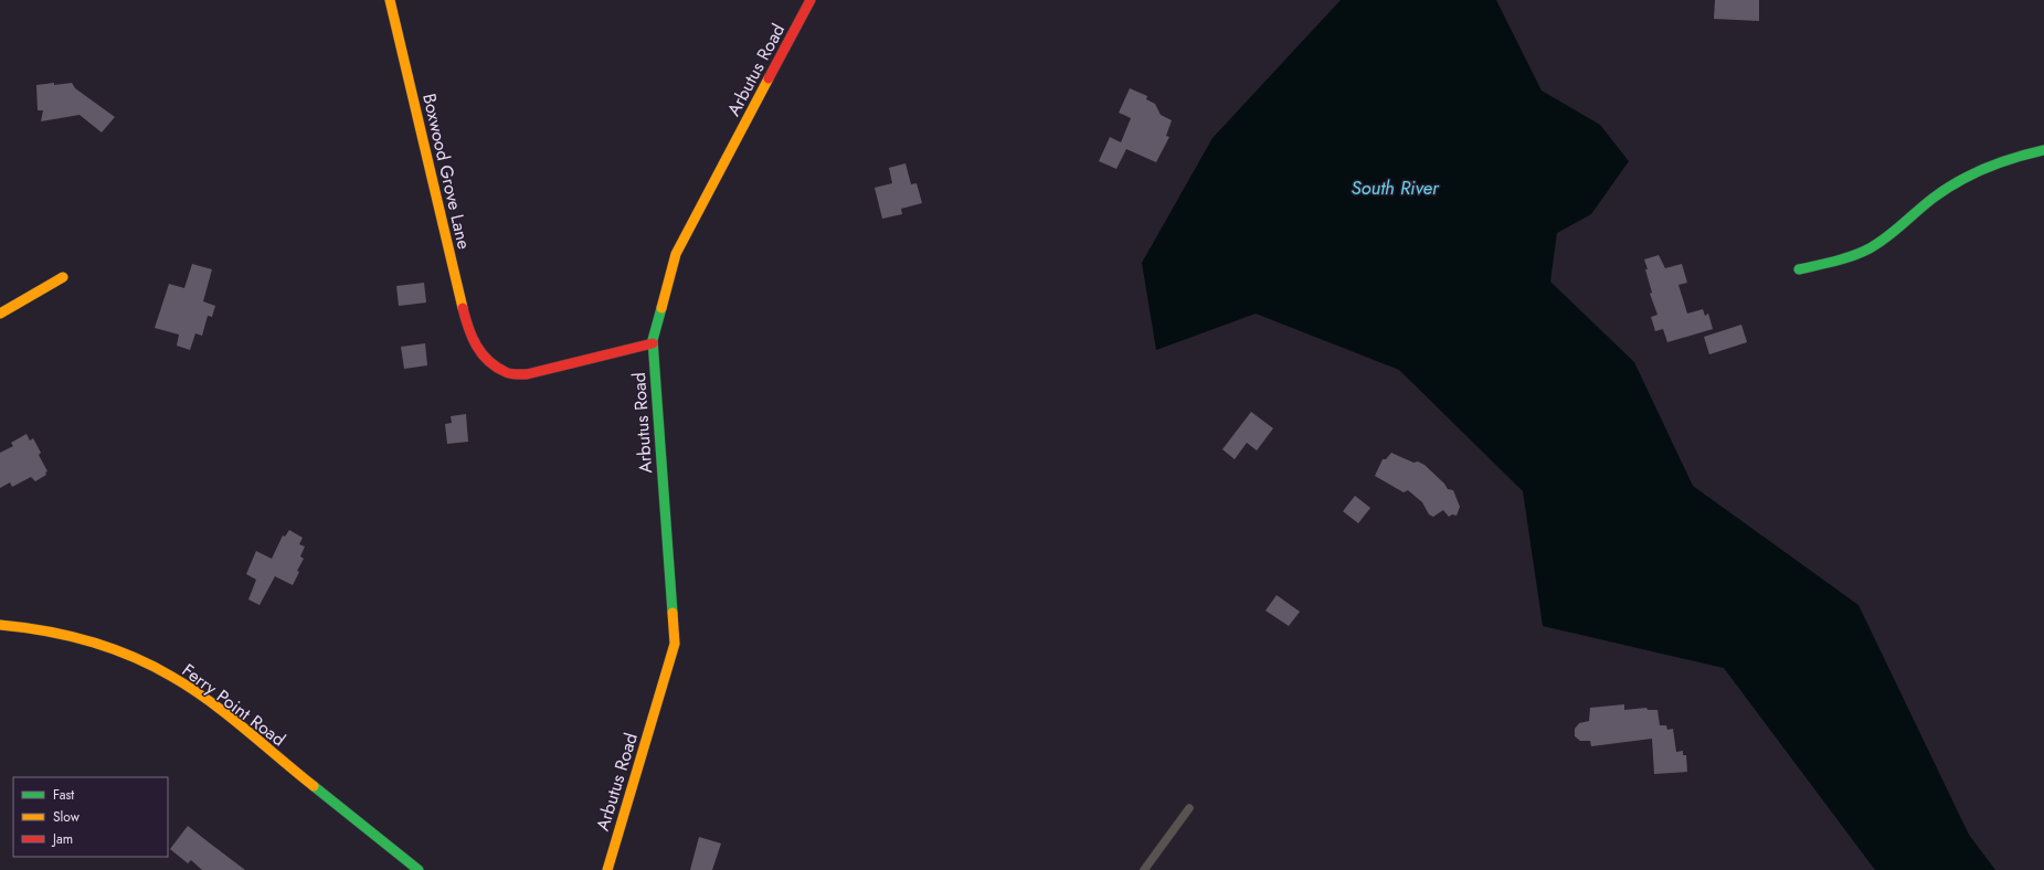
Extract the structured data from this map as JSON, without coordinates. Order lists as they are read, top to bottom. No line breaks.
{"streets":{"street":["Arbutus Road","Boxwood Grove Lane","Ferry Point Road"]},"crossings":[["Arbutus Road","Boxwood Grove Lane"]],"water":["South River"],"legend":["Fast","Slow","Jam"]}
